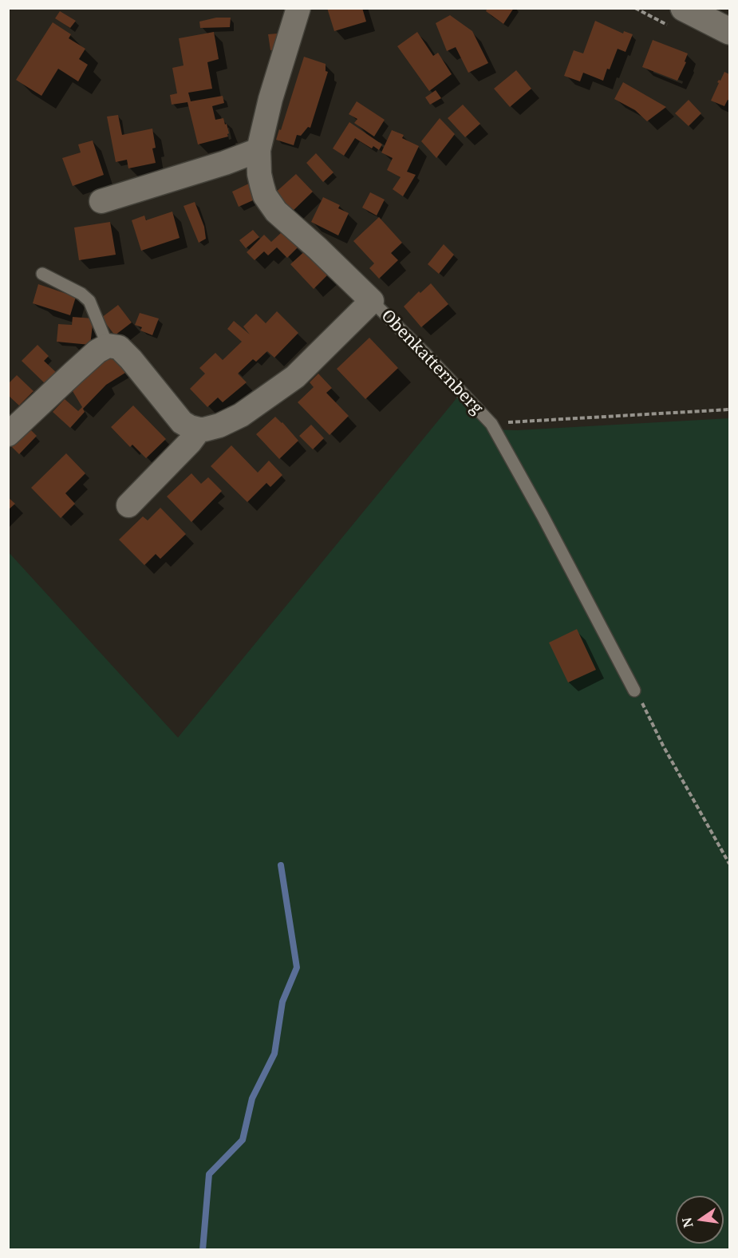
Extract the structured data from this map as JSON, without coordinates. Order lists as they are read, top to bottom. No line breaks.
{"streets":{"street":["Obenkatternberg"]},"north":"left"}
